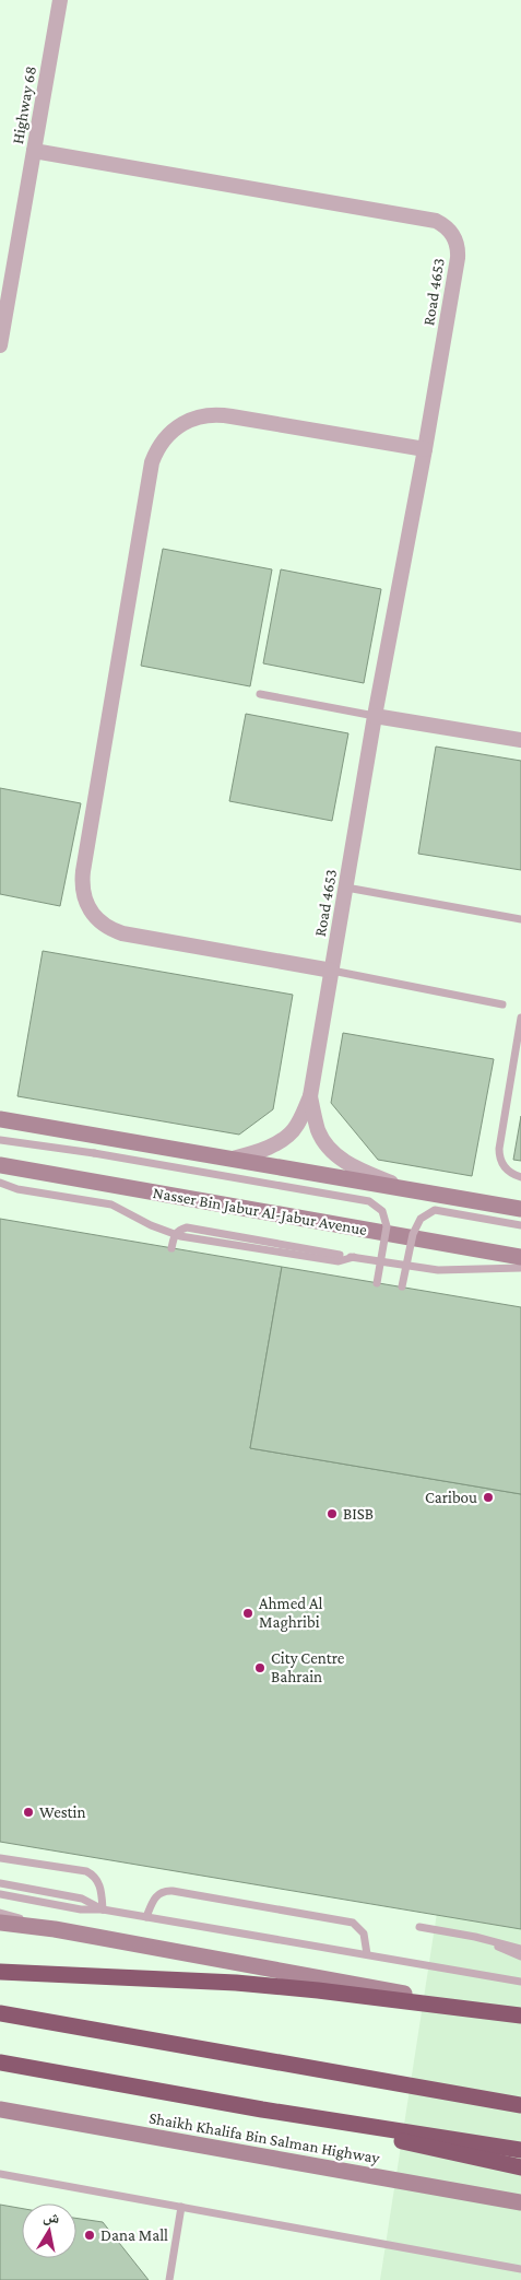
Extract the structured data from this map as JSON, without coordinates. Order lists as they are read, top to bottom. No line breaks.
{"streets":{"highway":["Shaikh Khalifa Bin Salman Highway"],"main road":["Nasser Bin Jabur Al-Jabur Avenue"],"street":["Highway 68","Road 4653"]},"crossings":[["Highway 68","Road 4653"]],"places":["Caribou","BISB","Ahmed Al Maghribi","City Centre Bahrain","Westin","Dana Mall"],"north":"top"}
